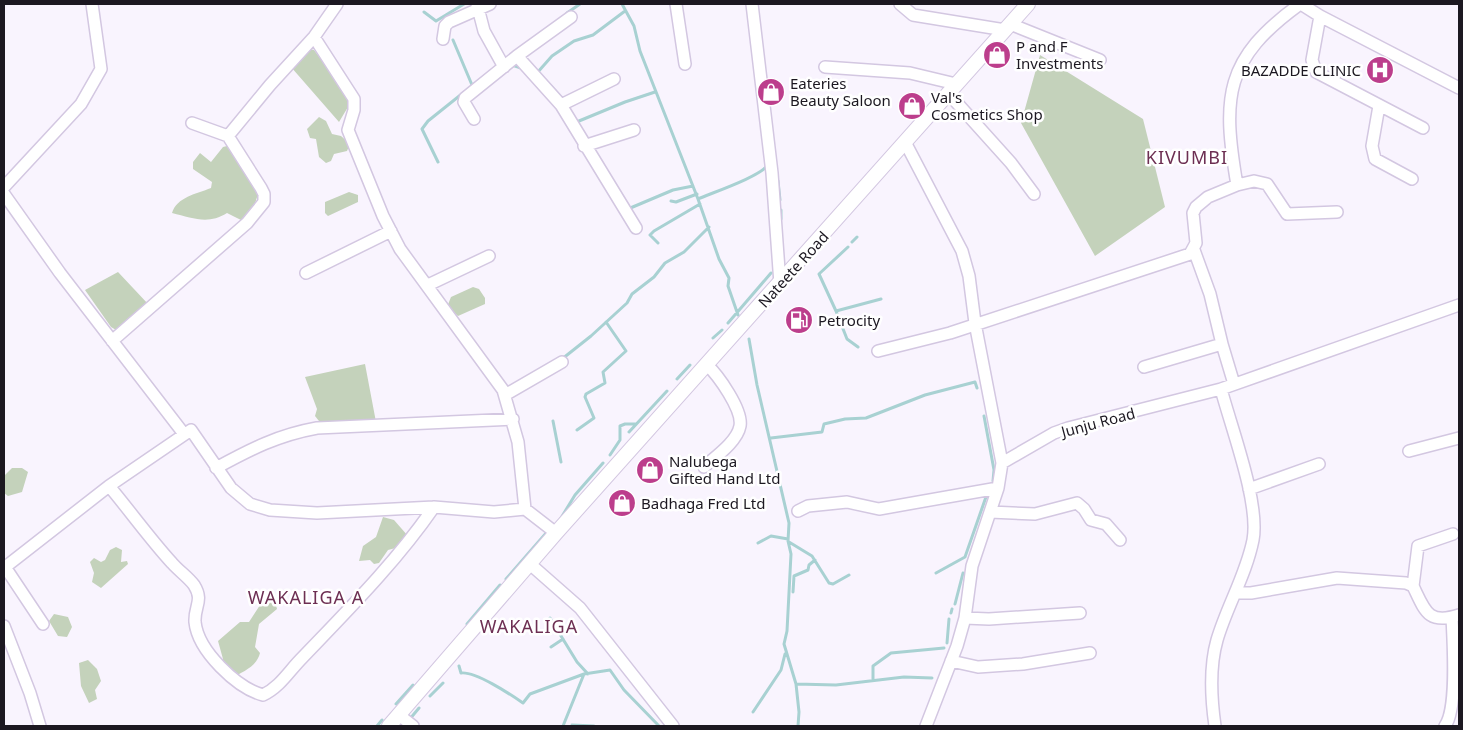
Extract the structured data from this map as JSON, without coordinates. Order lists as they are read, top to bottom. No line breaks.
{"streets":{"main road":["Nateete Road"],"street":["Junju Road"]},"districts":["KIVUMBI","WAKALIGA A","WAKALIGA"],"places":{"shop":["P and F Investments","Eateries Beauty Saloon","Val's Cosmetics Shop","Nalubega Gifted Hand Ltd","Badhaga Fred Ltd"],"hospital":["BAZADDE CLINIC"],"fuel station":["Petrocity"]}}
